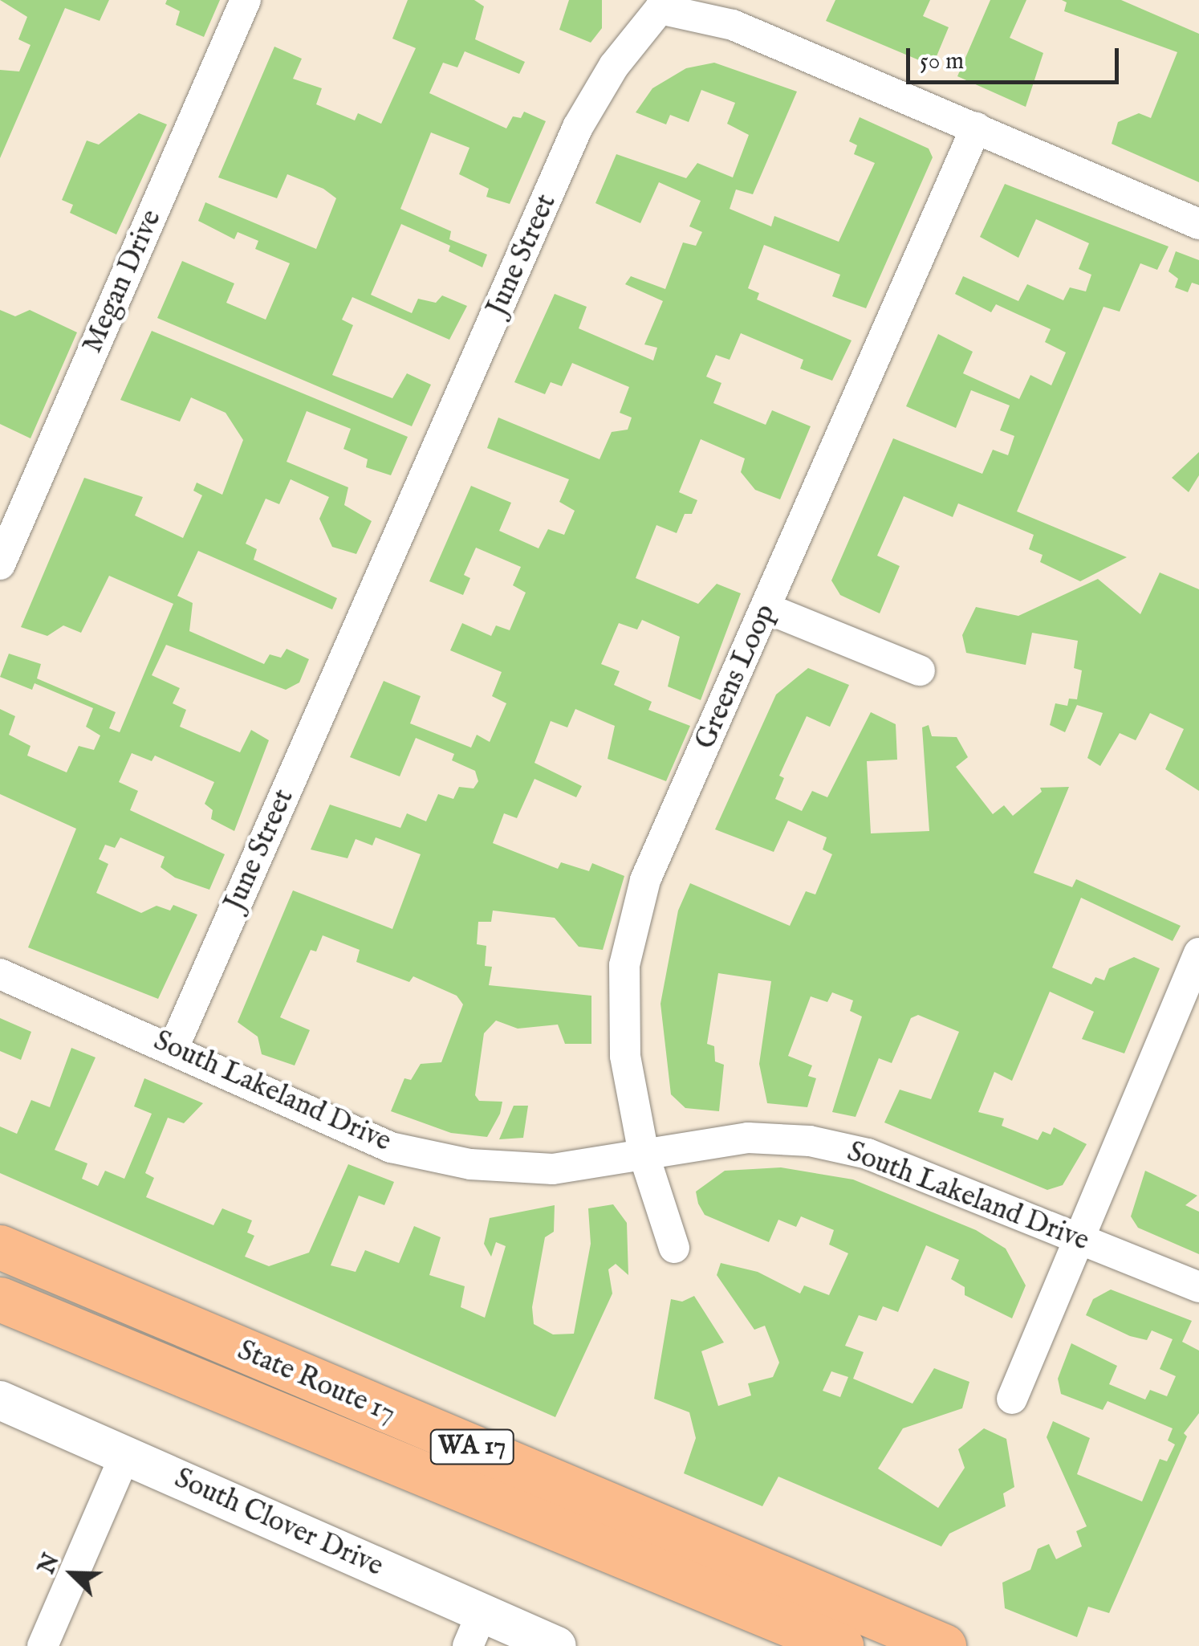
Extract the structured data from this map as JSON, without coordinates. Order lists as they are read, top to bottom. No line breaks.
{"streets":{"highway":["State Route 17","WA 17"],"street":["June Street","Megan Drive","Greens Loop","South Lakeland Drive","South Clover Drive"]},"crossings":[["June Street","Greens Loop"],["June Street","South Lakeland Drive"],["Greens Loop","South Lakeland Drive"]],"scale_bar":"50 m","north":"top left"}
